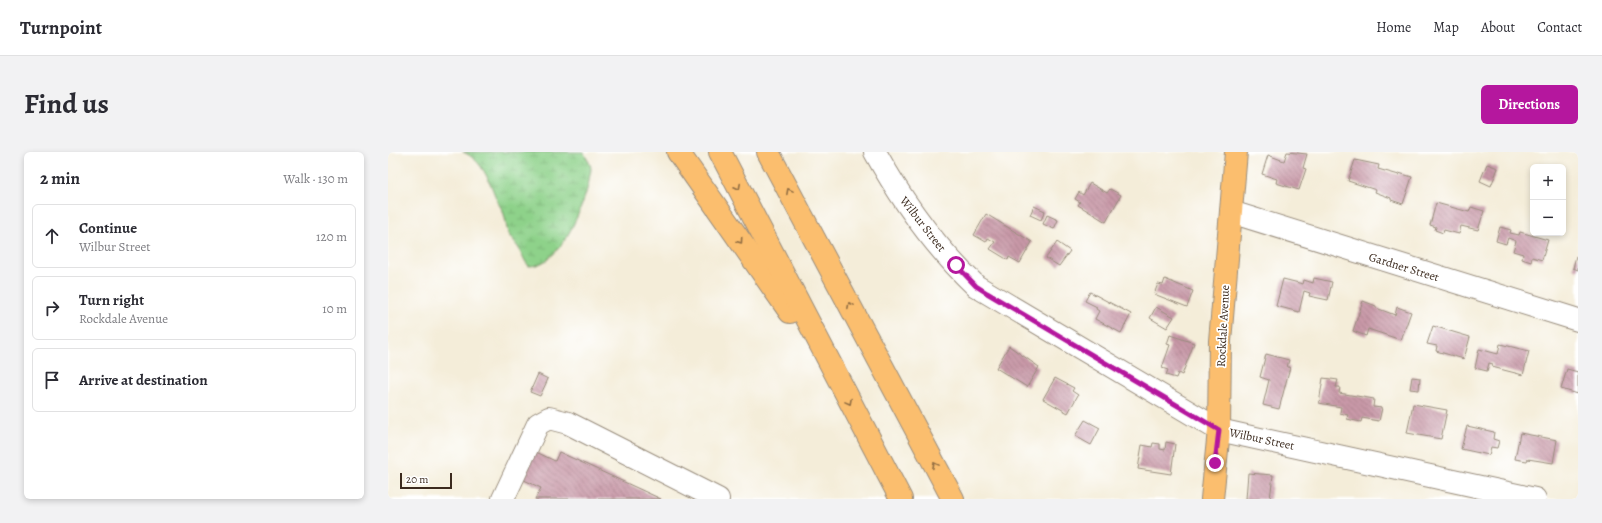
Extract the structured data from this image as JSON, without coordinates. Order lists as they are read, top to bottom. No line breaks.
{"streets":{"main road":["Rockdale Avenue"],"street":["Wilbur Street","Gardner Street"]},"crossings":[["Wilbur Street","Rockdale Avenue"],["Gardner Street","Rockdale Avenue"]],"scale_bar":"20 m","page":{"header":"Turnpoint","nav":["Home","Map","About","Contact"],"title":"Find us","buttons":"Directions","heading":["2 min","Walk · 130 m"],"map_buttons":["+","−"],"list":[["Continue","Wilbur Street","120 m"],["Turn right","Rockdale Avenue","10 m"],"Arrive at destination"],"scale":"20 m"}}
